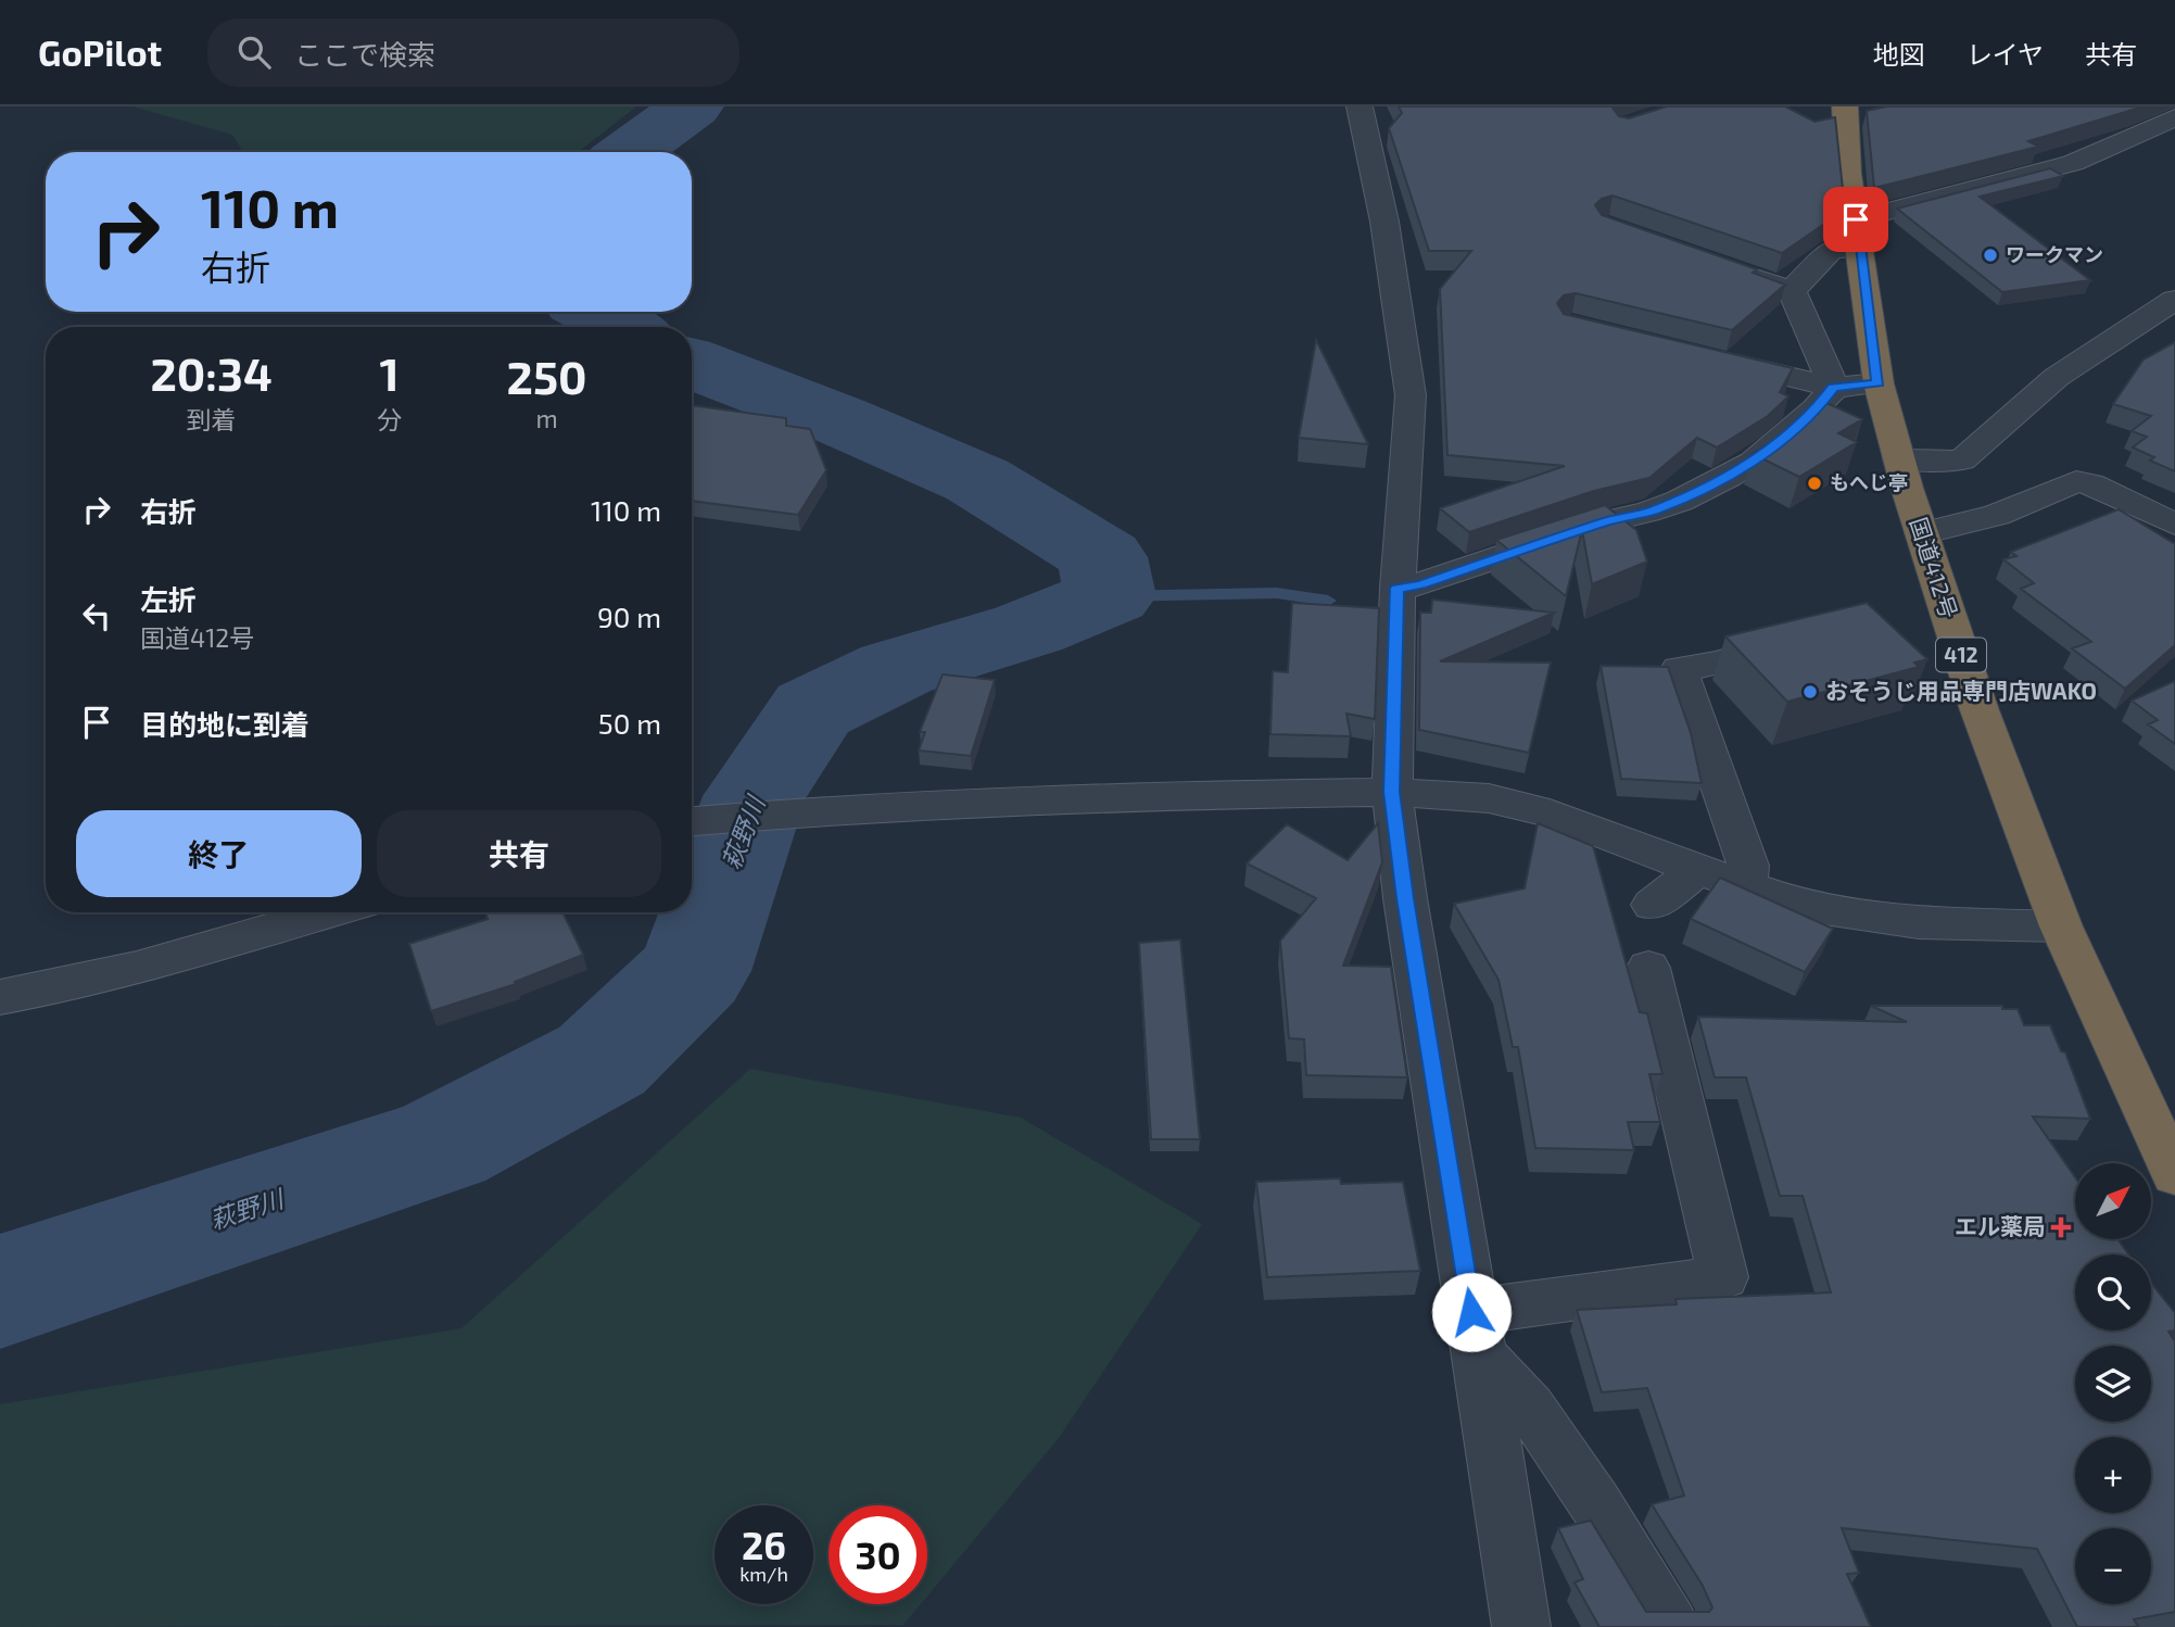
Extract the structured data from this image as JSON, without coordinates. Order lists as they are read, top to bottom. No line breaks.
{"streets":{"highway":["国道412号","412"]},"water":["萩野川"],"places":{"other":["ワークマン","もへじ亭","おそうじ用品専門店WAKO"],"health":["エル薬局"]},"north":"top right","page":{"header":"GoPilot","search":"ここで検索","nav":["地図","レイヤ","共有"],"turn":["110 m","右折"],"eta":["20:34","到着","1","分","250","m"],"list":[{"name":"右折","value":"110 m"},{"name":"左折","note":"国道412号","value":"90 m"},{"name":"目的地に到着","value":"50 m"}],"buttons":["終了","共有"],"map_buttons":["+","−"],"speed":"26 km/h","limit":"30"}}
